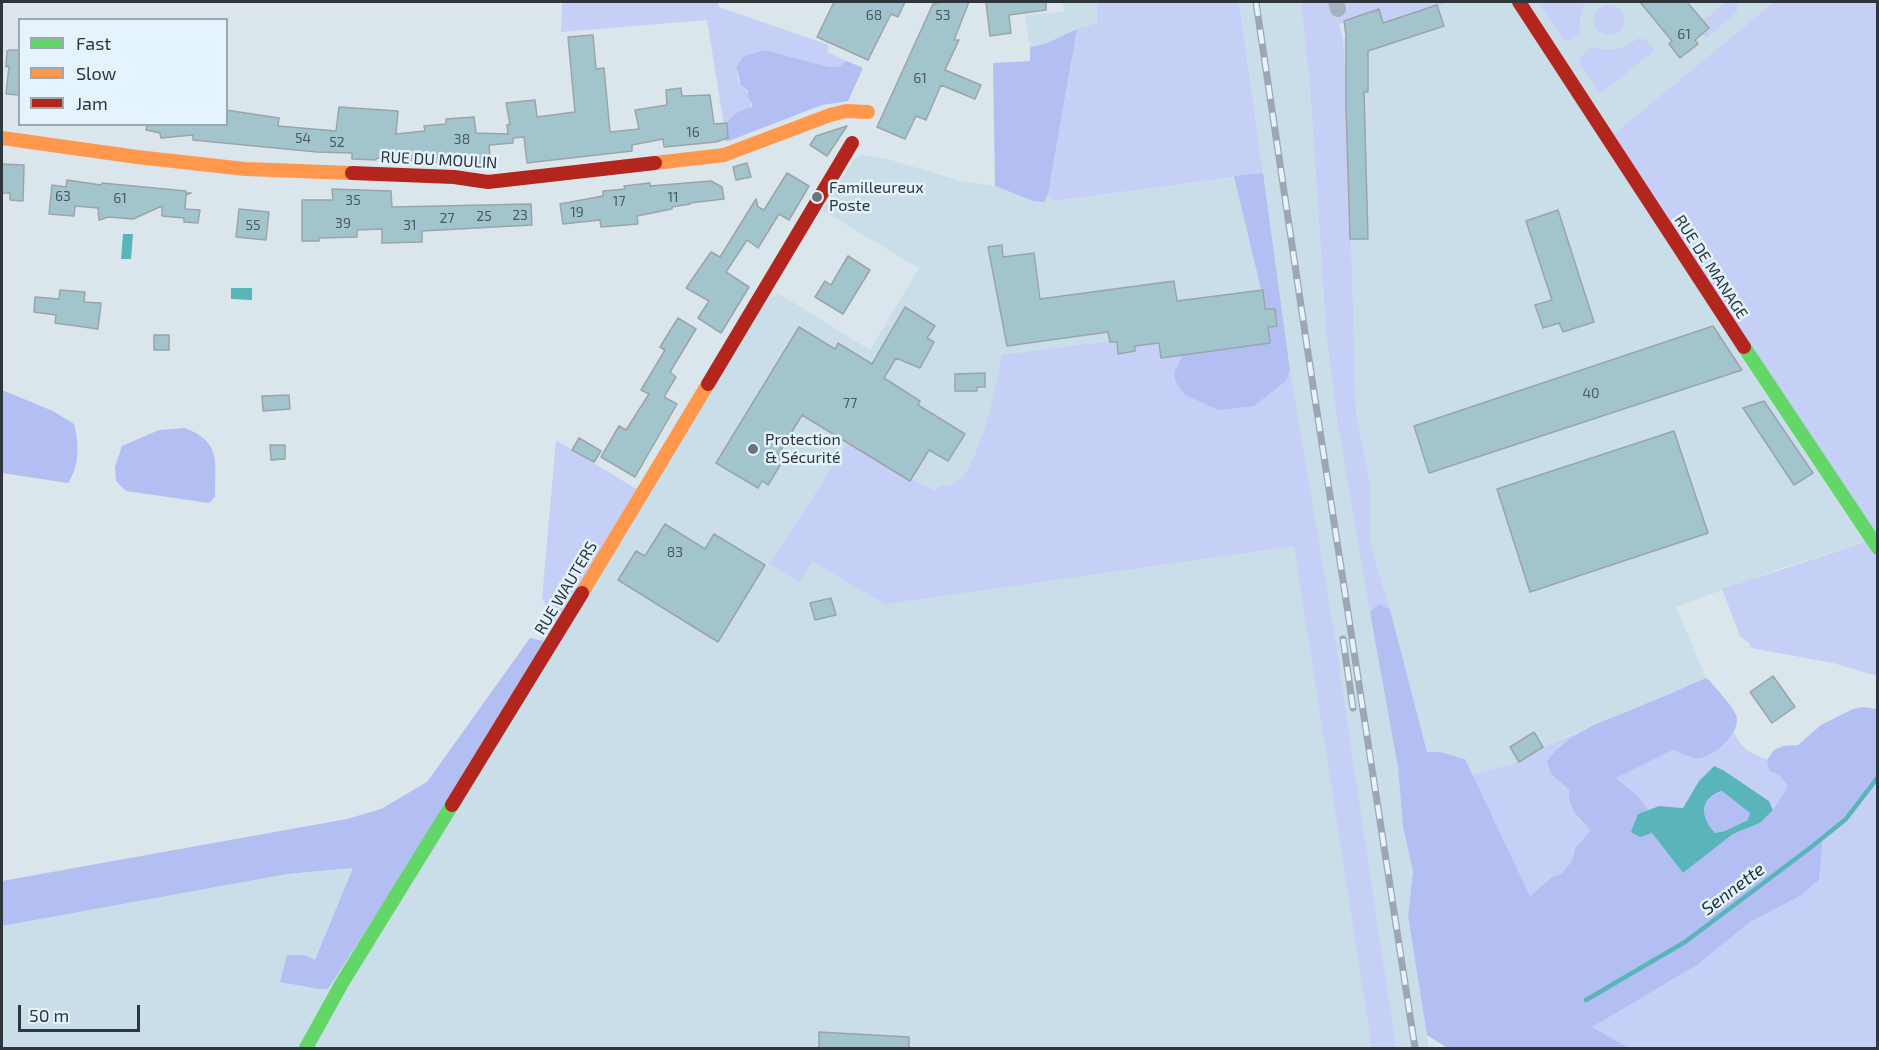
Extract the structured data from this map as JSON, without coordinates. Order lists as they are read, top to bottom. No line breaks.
{"streets":{"street":["RUE DU MOULIN","RUE DE MANAGE","RUE WAUTERS"]},"water":["Sennette"],"places":["Familleureux Poste","Protection & Sécurité"],"house_numbers":["68","53","61","61","16","54","38","52","63","11","61","35","17","19","23","25","27","39","55","31","40","77","83"],"legend":["Fast","Slow","Jam"],"scale_bar":"50 m"}
